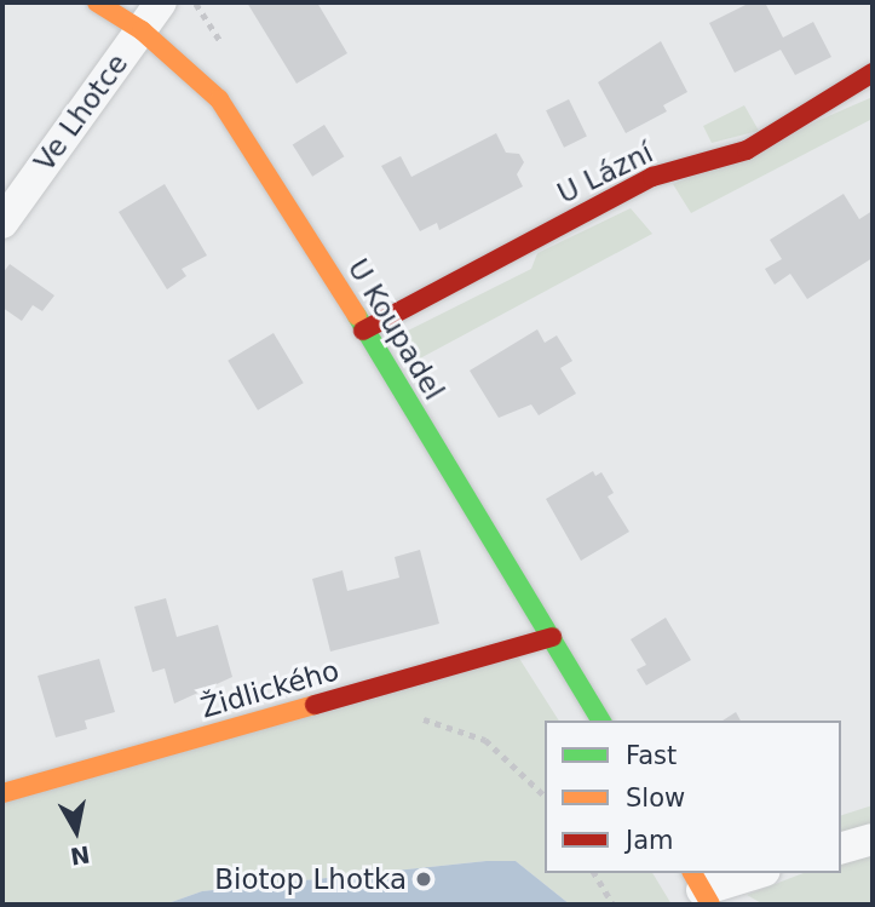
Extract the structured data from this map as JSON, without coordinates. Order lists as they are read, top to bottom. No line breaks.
{"streets":{"street":["Ve Lhotce","U Lázní","U Koupadel","Židlického"]},"crossings":[["Ve Lhotce","U Koupadel"],["U Lázní","U Koupadel"],["U Koupadel","Židlického"]],"places":["Biotop Lhotka"],"legend":["Fast","Slow","Jam"],"north":"bottom"}
